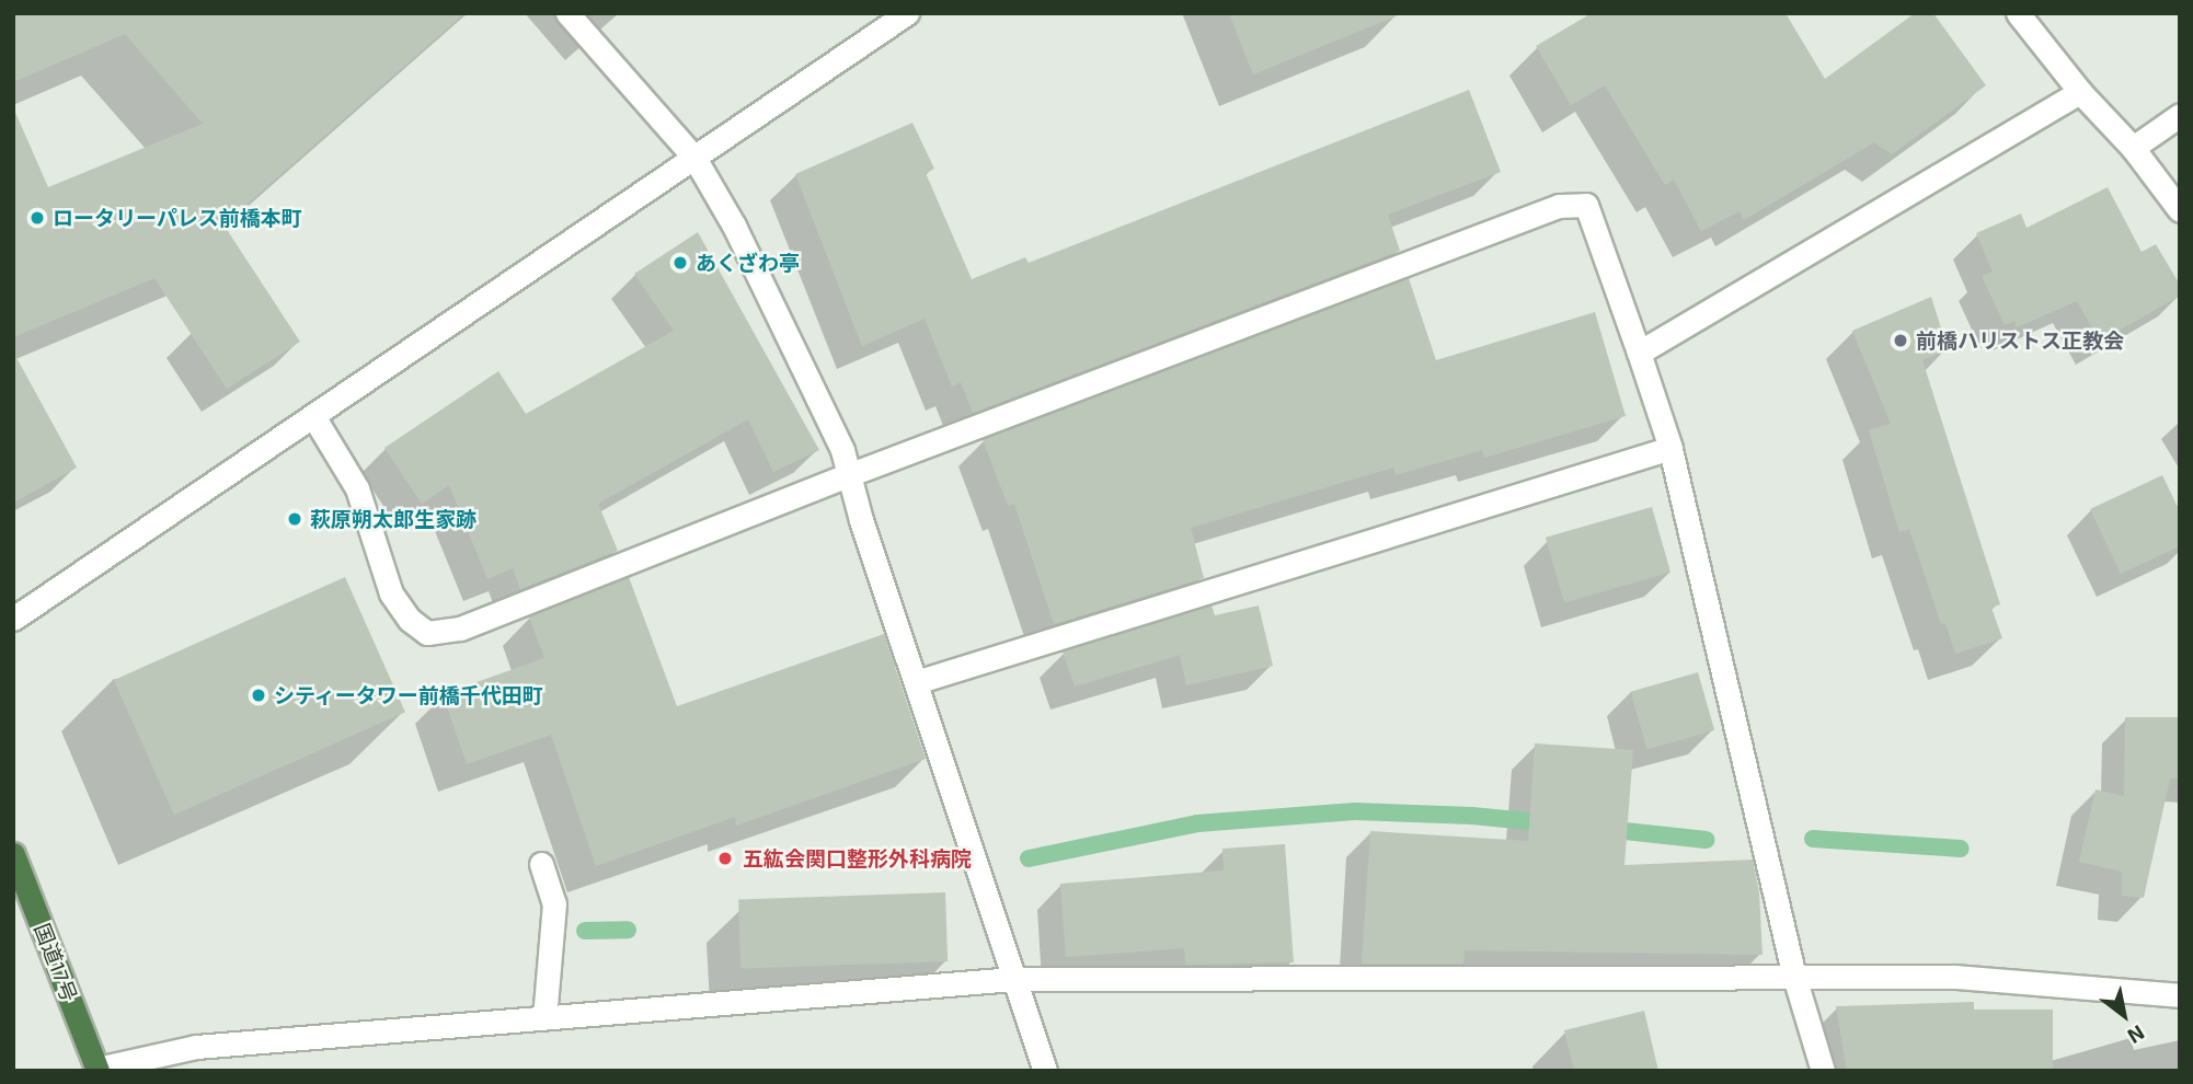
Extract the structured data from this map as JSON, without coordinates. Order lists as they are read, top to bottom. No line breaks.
{"streets":{"highway":["国道17号"]},"places":["ロータリーパレス前橋本町","あくざわ亭","前橋ハリストス正教会","萩原朔太郎生家跡","シティータワー前橋千代田町","五紘会関口整形外科病院"],"north":"bottom right"}
